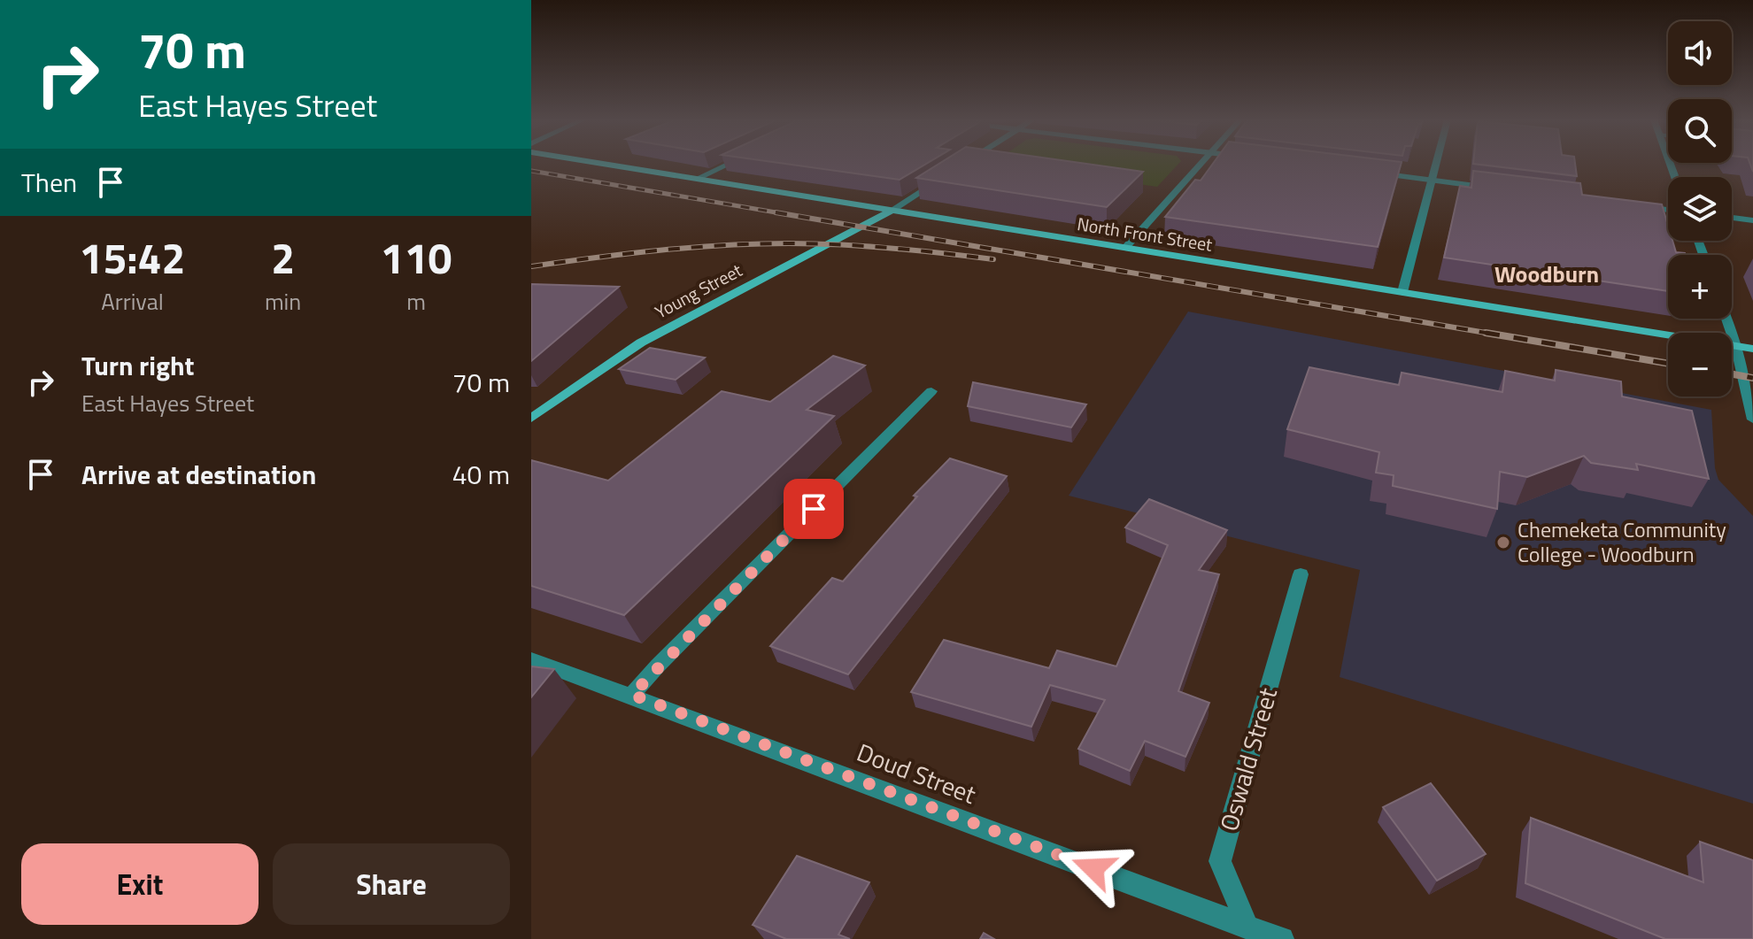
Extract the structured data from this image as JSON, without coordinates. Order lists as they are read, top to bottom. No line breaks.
{"streets":{"main road":["North Front Street","Young Street"],"street":["Oswald Street","Doud Street"]},"crossings":[["North Front Street","Young Street"],["Oswald Street","Doud Street"]],"districts":["Woodburn"],"places":["Chemeketa Community College - Woodburn"],"page":{"turn":["70 m","East Hayes Street"],"map_buttons":["+","−"],"then":"Then","eta":["15:42","Arrival","2","min","110","m"],"list":[{"name":"Turn right","note":"East Hayes Street","value":"70 m"},{"name":"Arrive at destination","value":"40 m"}],"buttons":["Exit","Share"]}}
